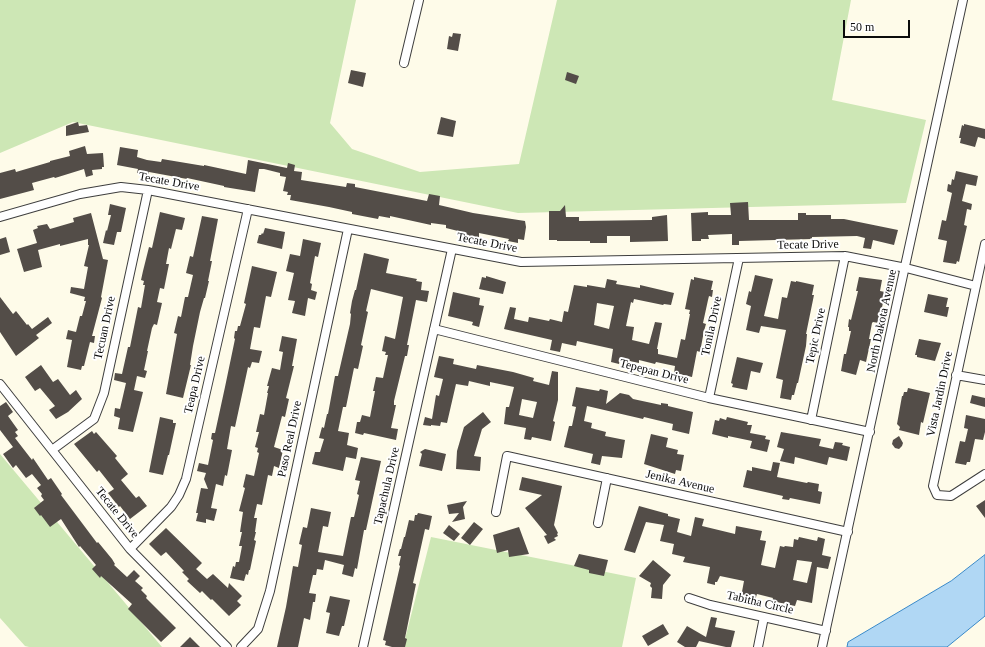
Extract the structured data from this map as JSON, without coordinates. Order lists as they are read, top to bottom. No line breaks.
{"streets":{"street":["Tecate Drive","North Dakota Avenue","Tonila Drive","Tecuan Drive","Tepic Drive","Tepepan Drive","Teapa Drive","Vista Jardin Drive","Paso Real Drive","Jenika Avenue","Tapachula Drive","Tabitha Circle"]},"crossings":[["Tecate Drive","North Dakota Avenue"],["Tecate Drive","Tonila Drive"],["Tecate Drive","Tecuan Drive"],["Tecate Drive","Tepic Drive"],["Tecate Drive","Teapa Drive"],["Tecate Drive","Vista Jardin Drive"],["Tecate Drive","Paso Real Drive"],["Tecate Drive","Tapachula Drive"],["North Dakota Avenue","Tepepan Drive"],["North Dakota Avenue","Jenika Avenue"],["North Dakota Avenue","Tabitha Circle"],["Tonila Drive","Tepepan Drive"],["Tepic Drive","Tepepan Drive"],["Tepepan Drive","Tapachula Drive"]],"scale_bar":"50 m"}
